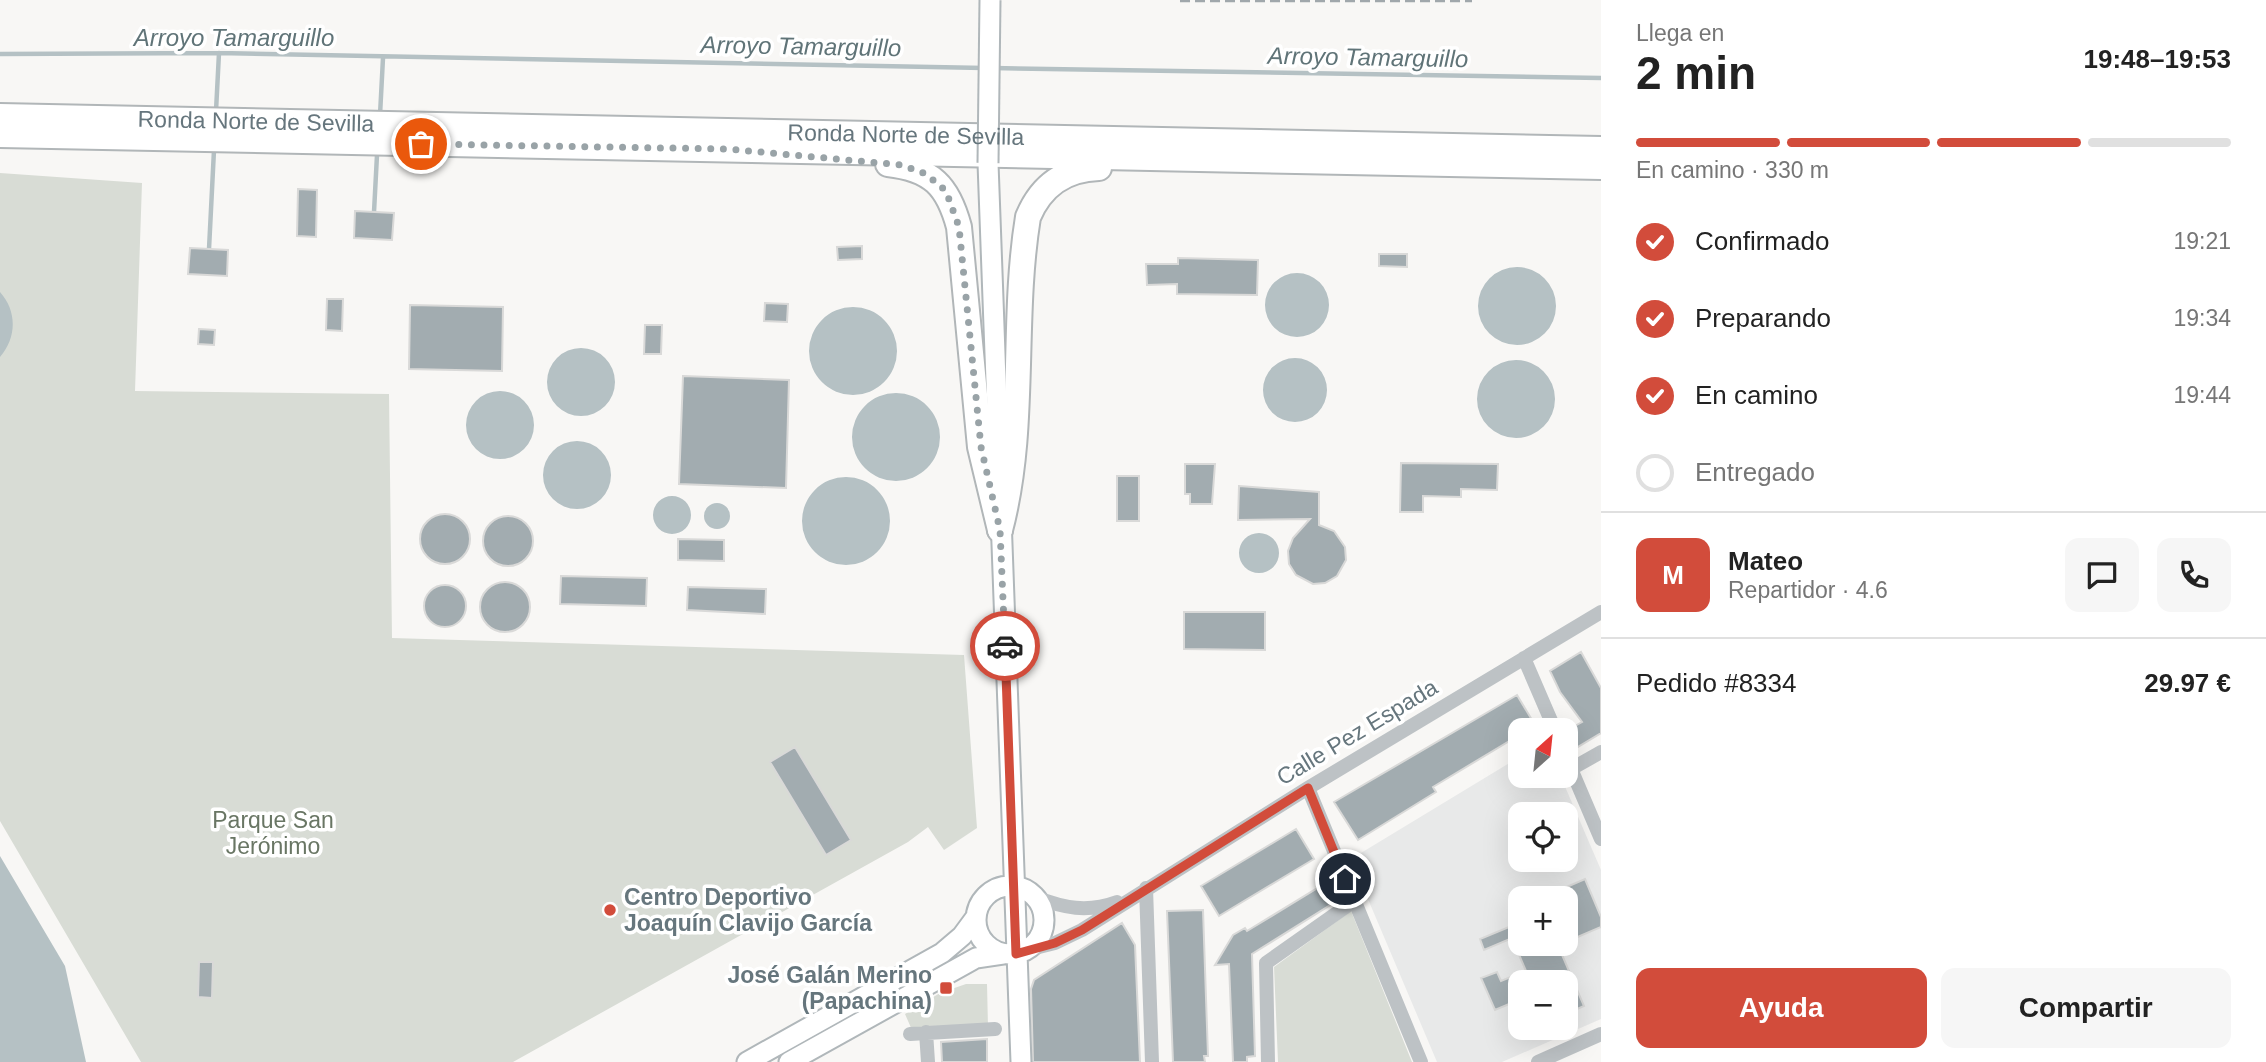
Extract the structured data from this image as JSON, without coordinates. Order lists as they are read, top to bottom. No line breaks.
{"streets":{"highway":["Ronda Norte de Sevilla"],"street":["Calle Pez Espada"]},"water":["Arroyo Tamarguillo"],"parks":["Parque San Jerónimo"],"places":{"other":["Centro Deportivo Joaquín Clavijo García"],"transit":["José Galán Merino (Papachina)"]},"north":"top right","page":{"heading":["2 min","Llega en","19:48–19:53"],"panel":["Mateo","Repartidor · 4.6","Pedido #8334","29.97 €"],"bar":"En camino · 330 m","list":[["Confirmado","19:21"],["Preparando","19:34"],["En camino","19:44"],"Entregado"],"round":"M","map_buttons":["+","−"],"buttons":["Ayuda","Compartir"]}}
